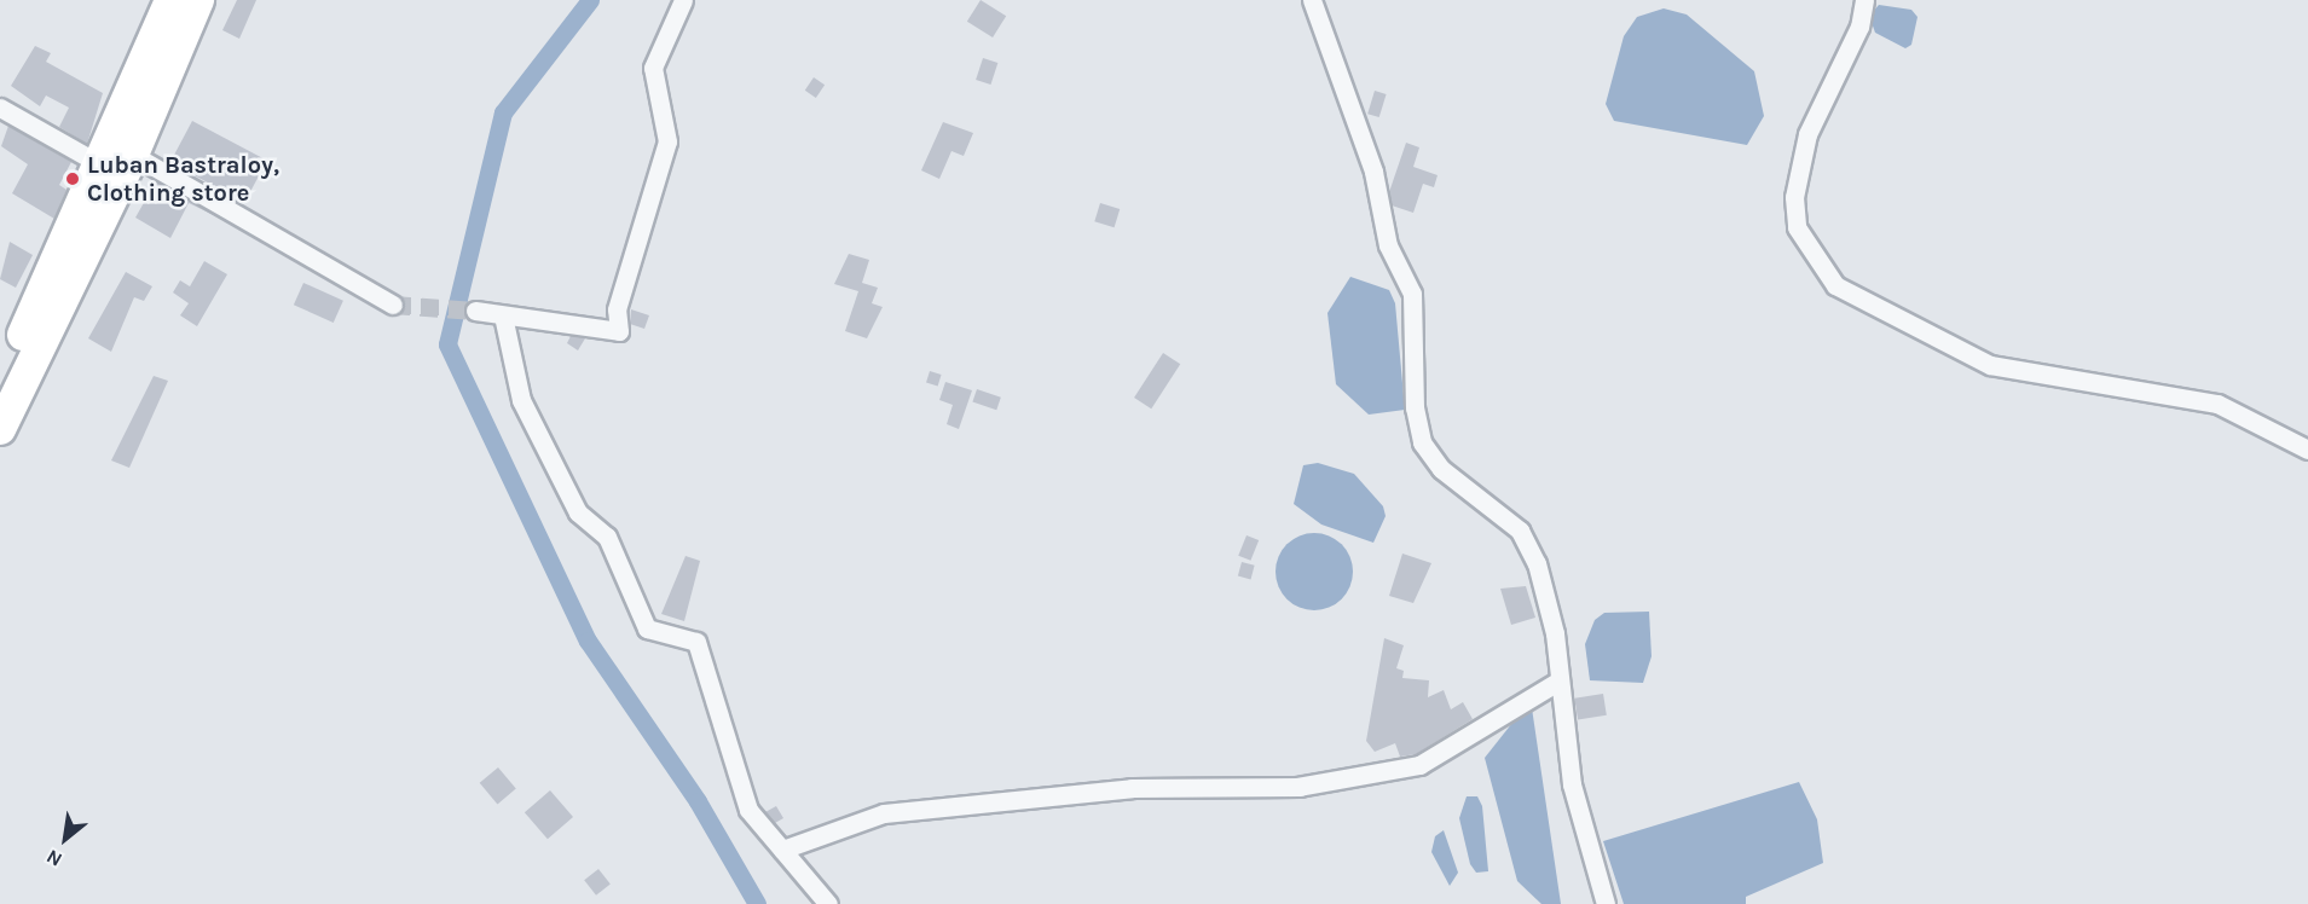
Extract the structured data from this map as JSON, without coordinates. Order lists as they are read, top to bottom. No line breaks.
{"places":["Luban Bastraloy, Clothing store"],"north":"bottom left"}
